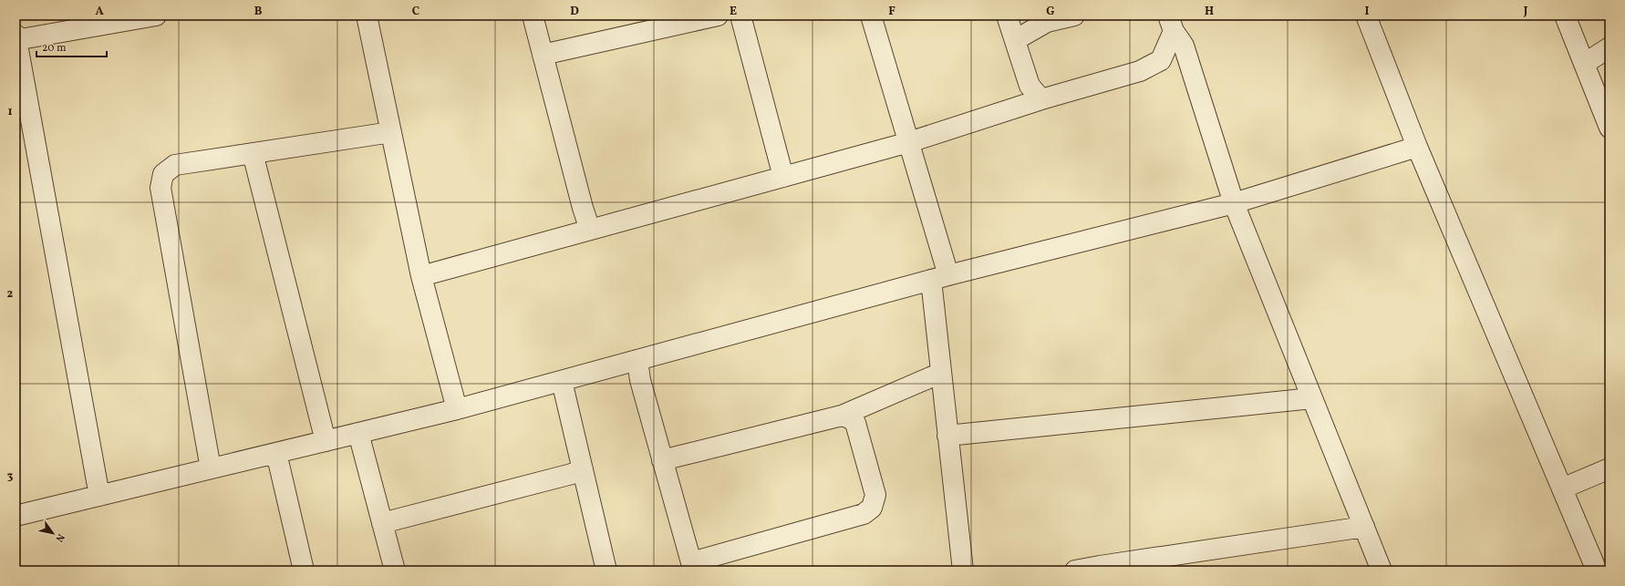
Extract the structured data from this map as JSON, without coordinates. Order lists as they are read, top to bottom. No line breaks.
{"scale_bar":"20 m","north":"bottom right","grid":{"columns":["A","B","C","D","E","F","G","H","I","J"],"rows":["1","2","3"]}}
